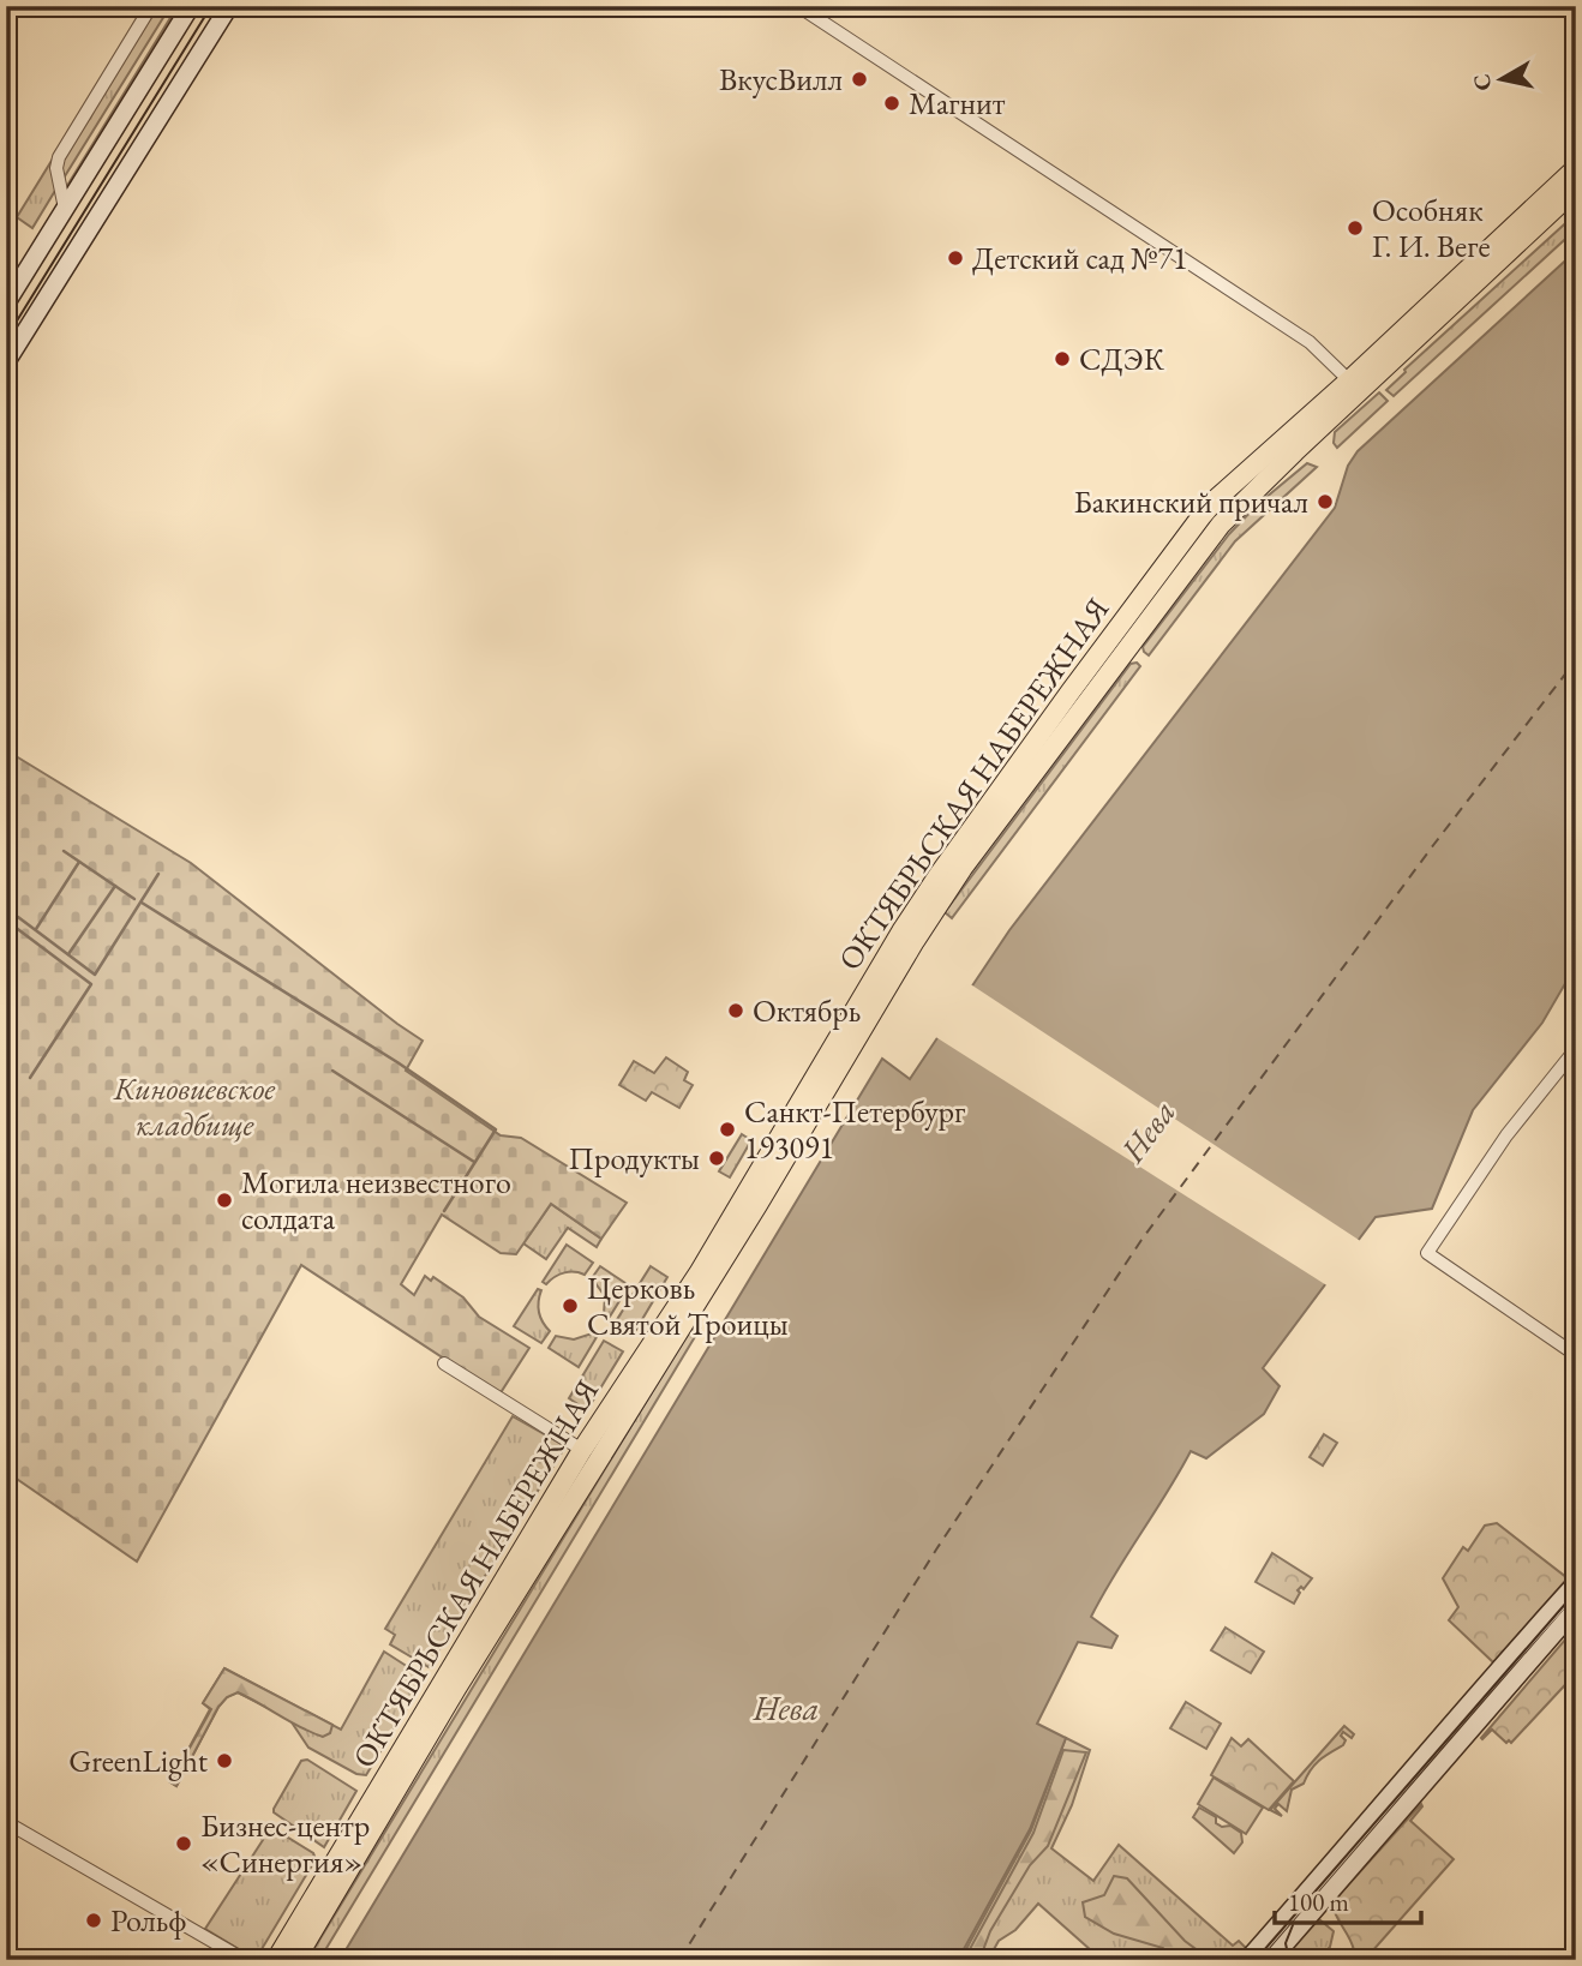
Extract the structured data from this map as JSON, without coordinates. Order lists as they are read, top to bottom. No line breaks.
{"streets":{"main road":["ОКТЯБРЬСКАЯ НАБЕРЕЖНАЯ"]},"water":["Нева"],"parks":["Киновиевское кладбище"],"places":["ВкусВилл","Магнит","Особняк Г. И. Веге","Детский сад №71","СДЭК","Бакинский причал","Октябрь","Санкт-Петербург 193091","Продукты","Могила неизвестного солдата","Церковь Святой Троицы","GreenLight","Бизнес-центр «Синергия»","Рольф"],"scale_bar":"100 m","north":"left"}
